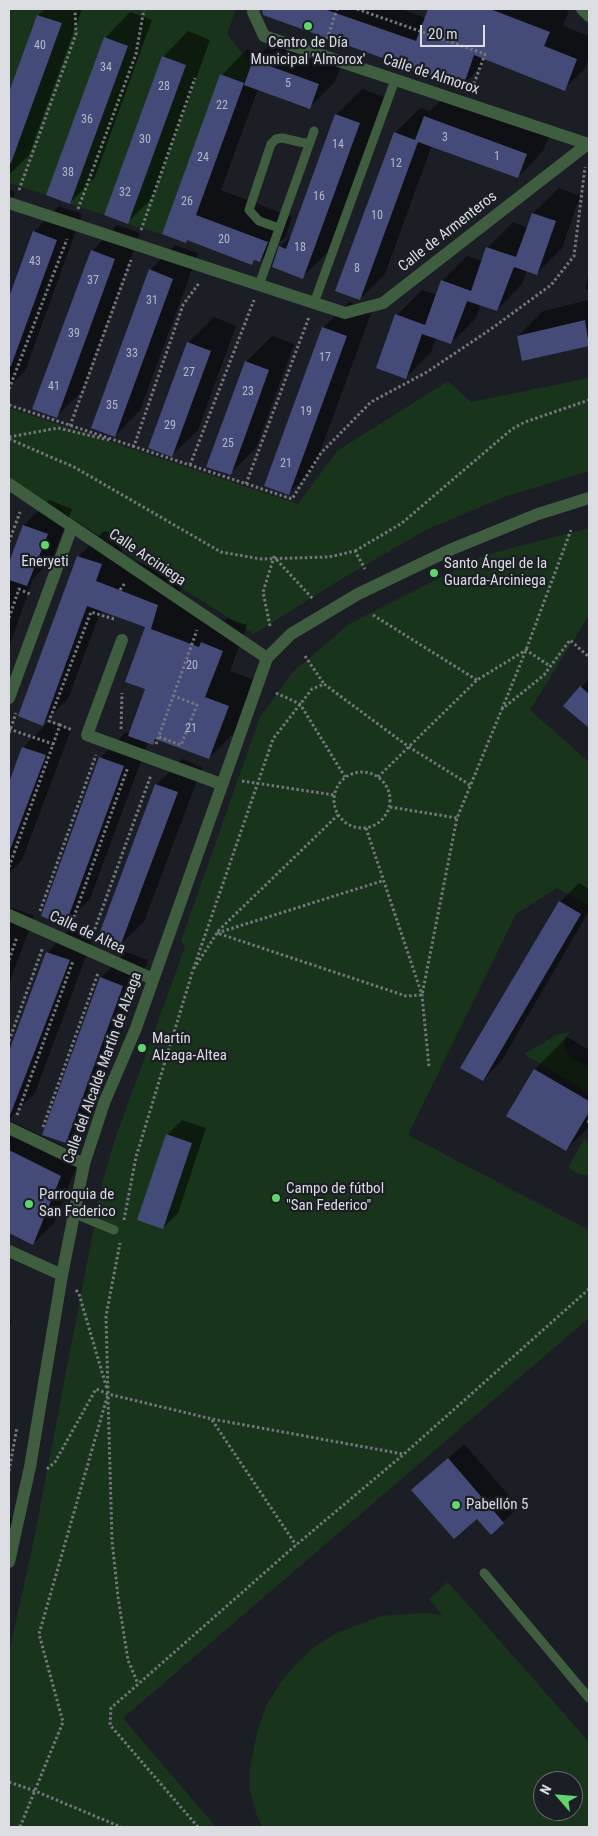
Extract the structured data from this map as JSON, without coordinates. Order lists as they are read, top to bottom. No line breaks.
{"streets":{"street":["Calle de Almorox","Calle de Armenteros","Calle Arciniega","Calle de Altea","Calle del Alcalde Martín de Alzaga"]},"crossings":[["Calle de Almorox","Calle de Armenteros"],["Calle Arciniega","Calle del Alcalde Martín de Alzaga"],["Calle de Altea","Calle del Alcalde Martín de Alzaga"]],"places":["Centro de Día Municipal 'Almorox'","Eneryeti","Santo Ángel de la Guarda-Arciniega","Martín Alzaga-Altea","Campo de fútbol \"San Federico\"","Parroquia de San Federico","Pabellón 5"],"house_numbers":["40","34","5","28","22","36","3","30","14","1","24","12","38","32","16","26","10","20","18","43","8","37","31","39","33","17","27","41","23","35","19","29","25","21","20","21"],"scale_bar":"20 m","north":"top left"}
